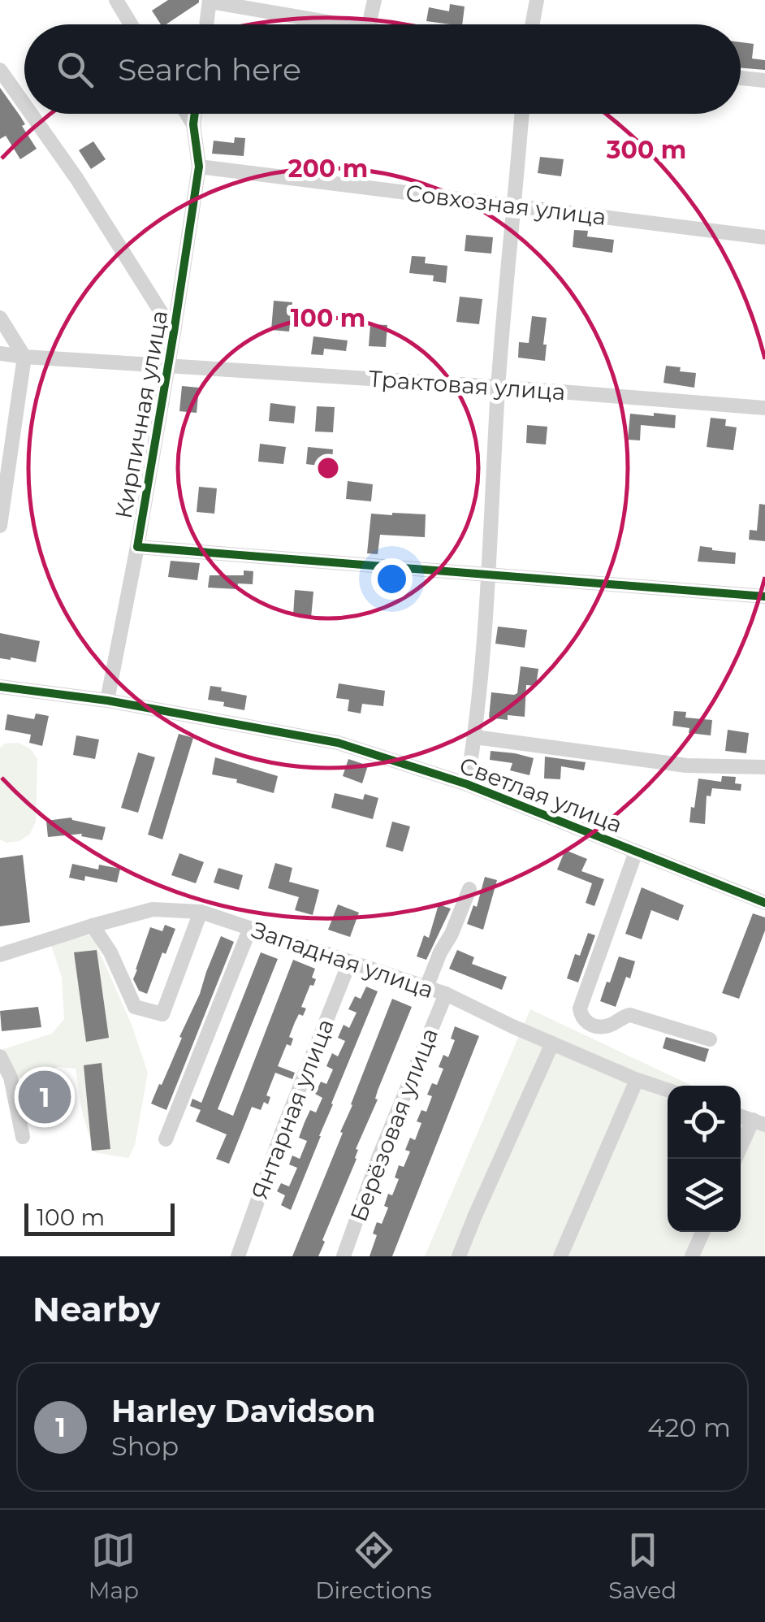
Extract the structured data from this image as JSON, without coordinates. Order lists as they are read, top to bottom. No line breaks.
{"streets":{"street":["Совхозная улица","Трактовая улица","Кирпичная улица","Светлая улица","Западная улица","Янтарная улица","Берёзовая улица"]},"crossings":[["Совхозная улица","Кирпичная улица"],["Трактовая улица","Кирпичная улица"],["Западная улица","Янтарная улица"],["Западная улица","Берёзовая улица"]],"scale_bar":"100 m","page":{"search":"Search here","pins":"1","scale":"100 m","heading":"Nearby","list":[{"mark":"1","name":"Harley Davidson","note":"Shop","value":"420 m"}],"nav":["Map","Directions","Saved"]},"rings":["300 m","200 m","100 m"]}
